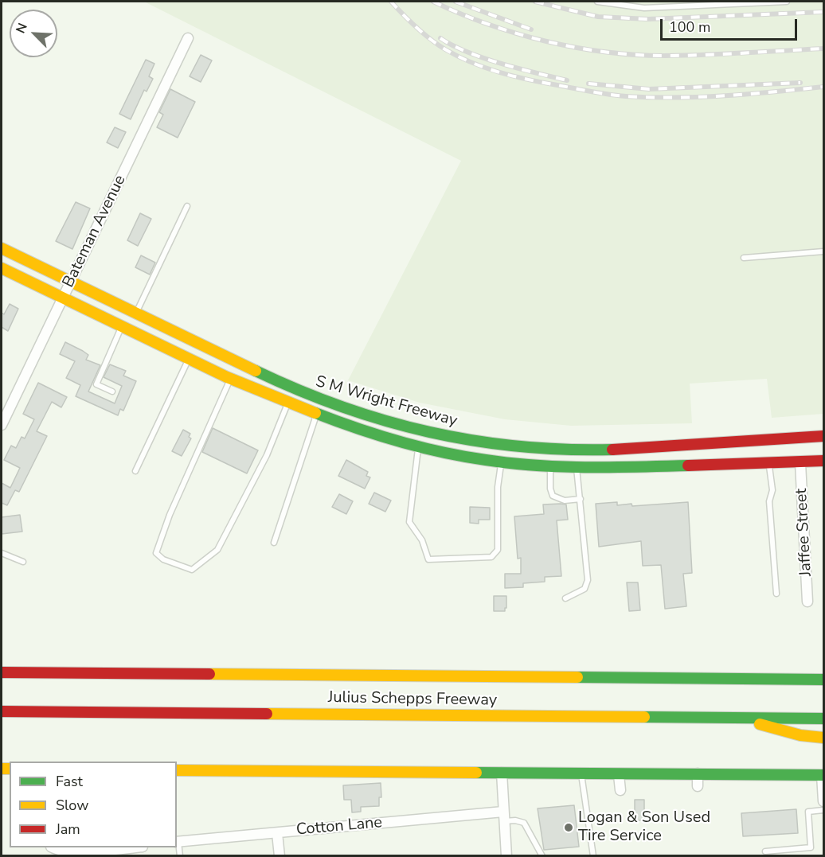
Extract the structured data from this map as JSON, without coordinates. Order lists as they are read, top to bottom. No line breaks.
{"streets":{"main road":["S M Wright Freeway","Julius Schepps Freeway"],"street":["Bateman Avenue","Jaffee Street","Cotton Lane"]},"crossings":[["Bateman Avenue","S M Wright Freeway"],["S M Wright Freeway","Jaffee Street"]],"places":["Logan & Son Used Tire Service"],"legend":["Fast","Slow","Jam"],"scale_bar":"100 m","north":"top left"}
